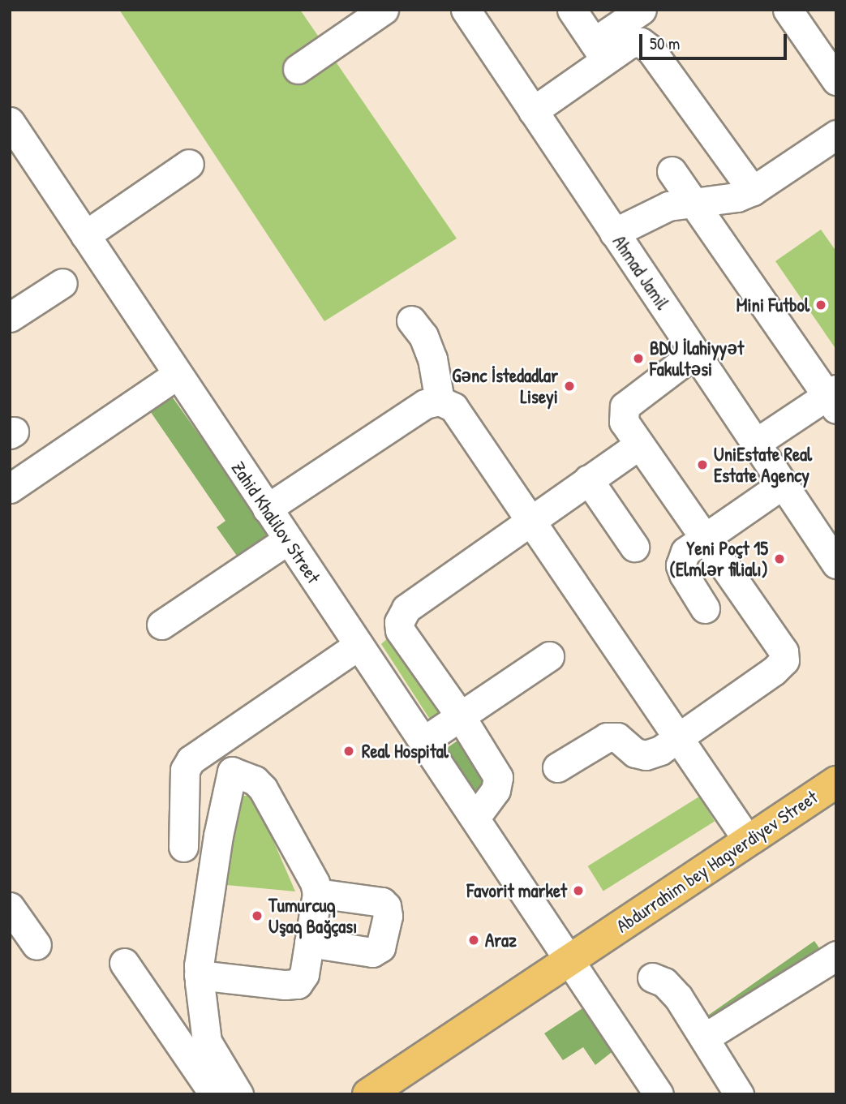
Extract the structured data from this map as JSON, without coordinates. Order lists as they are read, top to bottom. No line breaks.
{"streets":{"main road":["Abdurrahim bey Hagverdiyev Street"],"street":["Ahmad Jamil","Zahid Khalilov Street"]},"crossings":[["Zahid Khalilov Street","Abdurrahim bey Hagverdiyev Street"]],"places":["Mini Futbol","BDU İlahiyyət Fakultəsi","Gənc İstedadlar Liseyi","UniEstate Real Estate Agency","Yeni Poçt 15 (Elmlər filialı)","Real Hospital","Favorit market","Tumurcuq Uşaq Bağçası","Araz"],"scale_bar":"50 m"}
